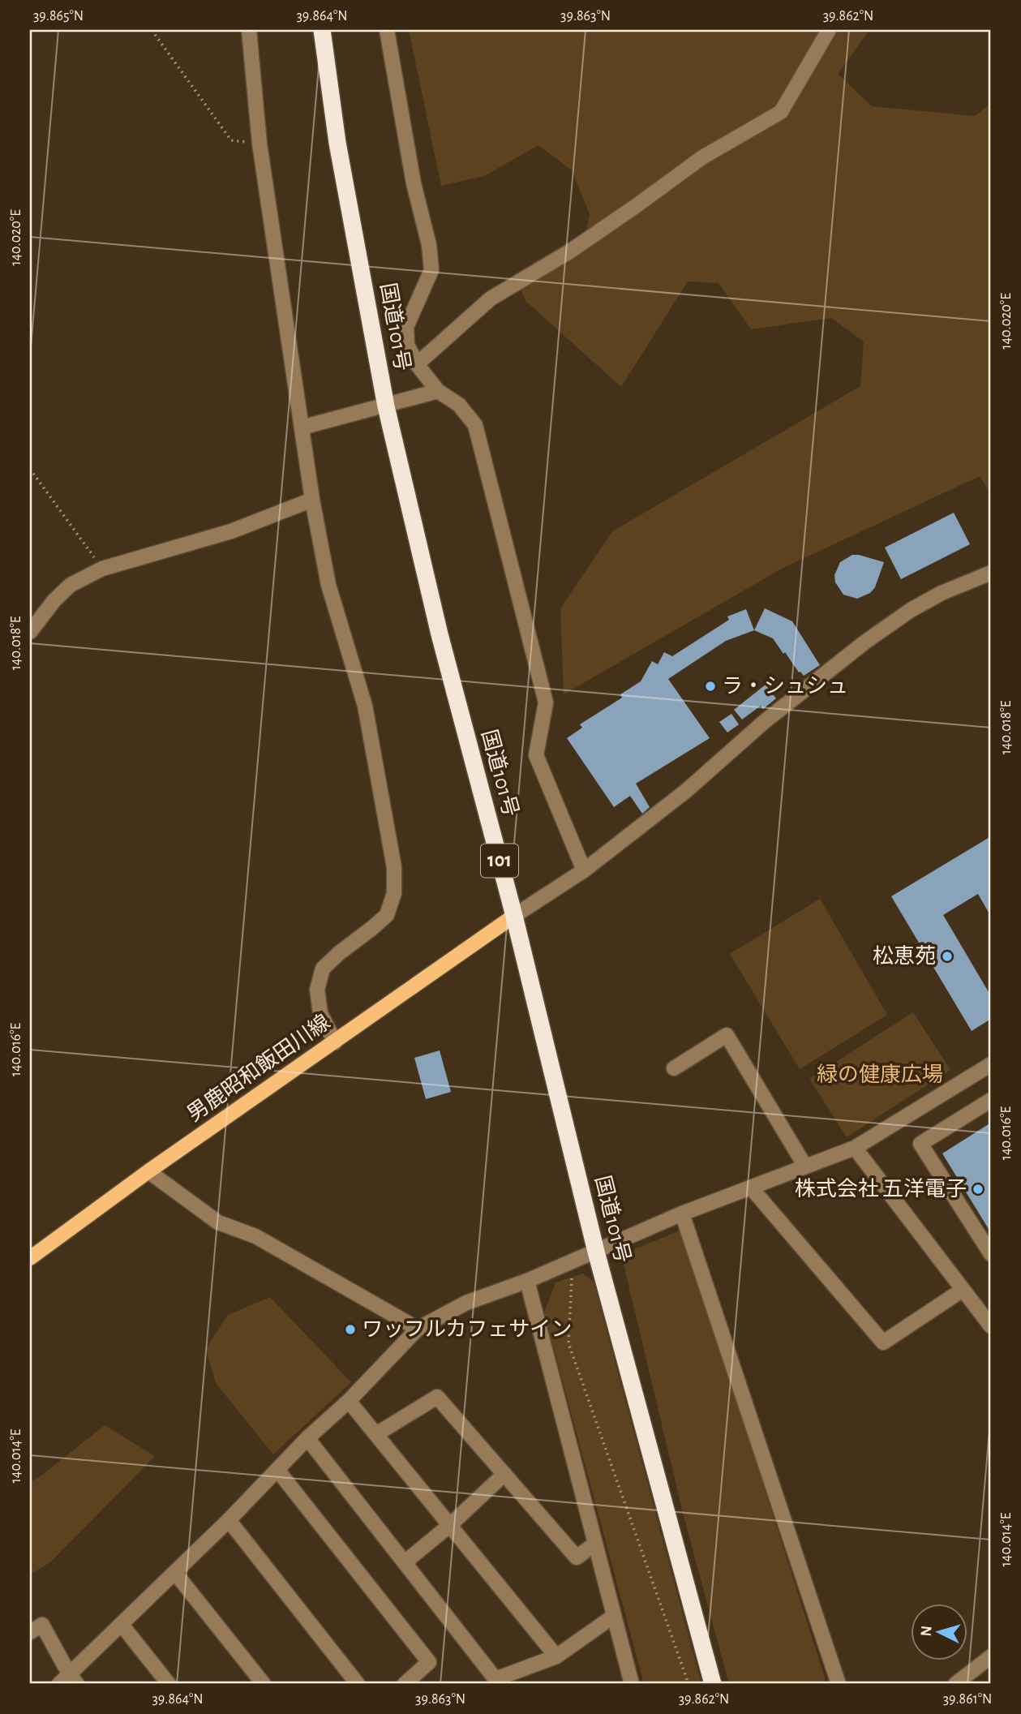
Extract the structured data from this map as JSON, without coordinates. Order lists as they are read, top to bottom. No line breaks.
{"streets":{"highway":["国道101号","101"],"main road":["男鹿昭和飯田川線"]},"crossings":[["国道101号","男鹿昭和飯田川線"]],"parks":["緑の健康広場"],"places":["ラ・シュシュ","松恵苑","株式会社 五洋電子","ワッフルカフェサイン"],"north":"left","coordinates":["39.865°N","39.864°N","39.863°N","39.862°N","140.020°E","140.018°E","140.016°E","140.014°E","39.861°N"]}
